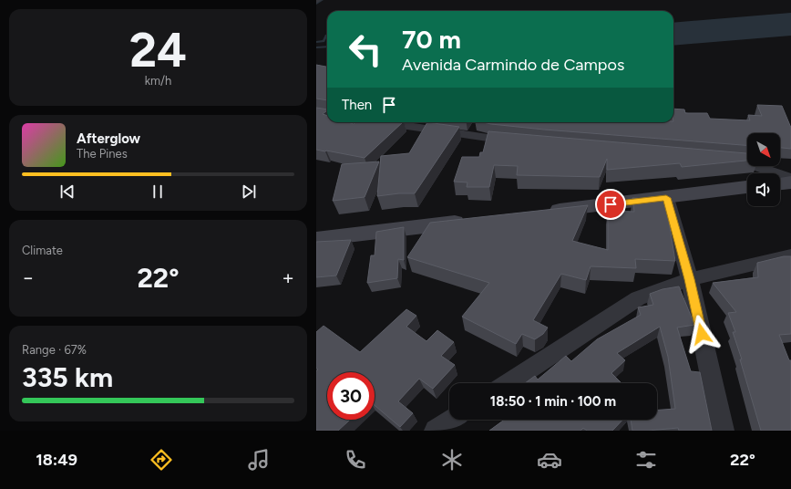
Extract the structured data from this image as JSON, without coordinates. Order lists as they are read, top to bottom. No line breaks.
{"north":"bottom right","page":{"tile":[["24","km/h"],"Climate",["Range · 67%","335 km"]],"turn":["70 m","Avenida Carmindo de Campos"],"then":"Then","song":["Afterglow","The Pines"],"heat":["−","22°","+"],"limit":"30","trip":"18:50 · 1 min · 100 m","tabs":["18:49","22°"]}}
